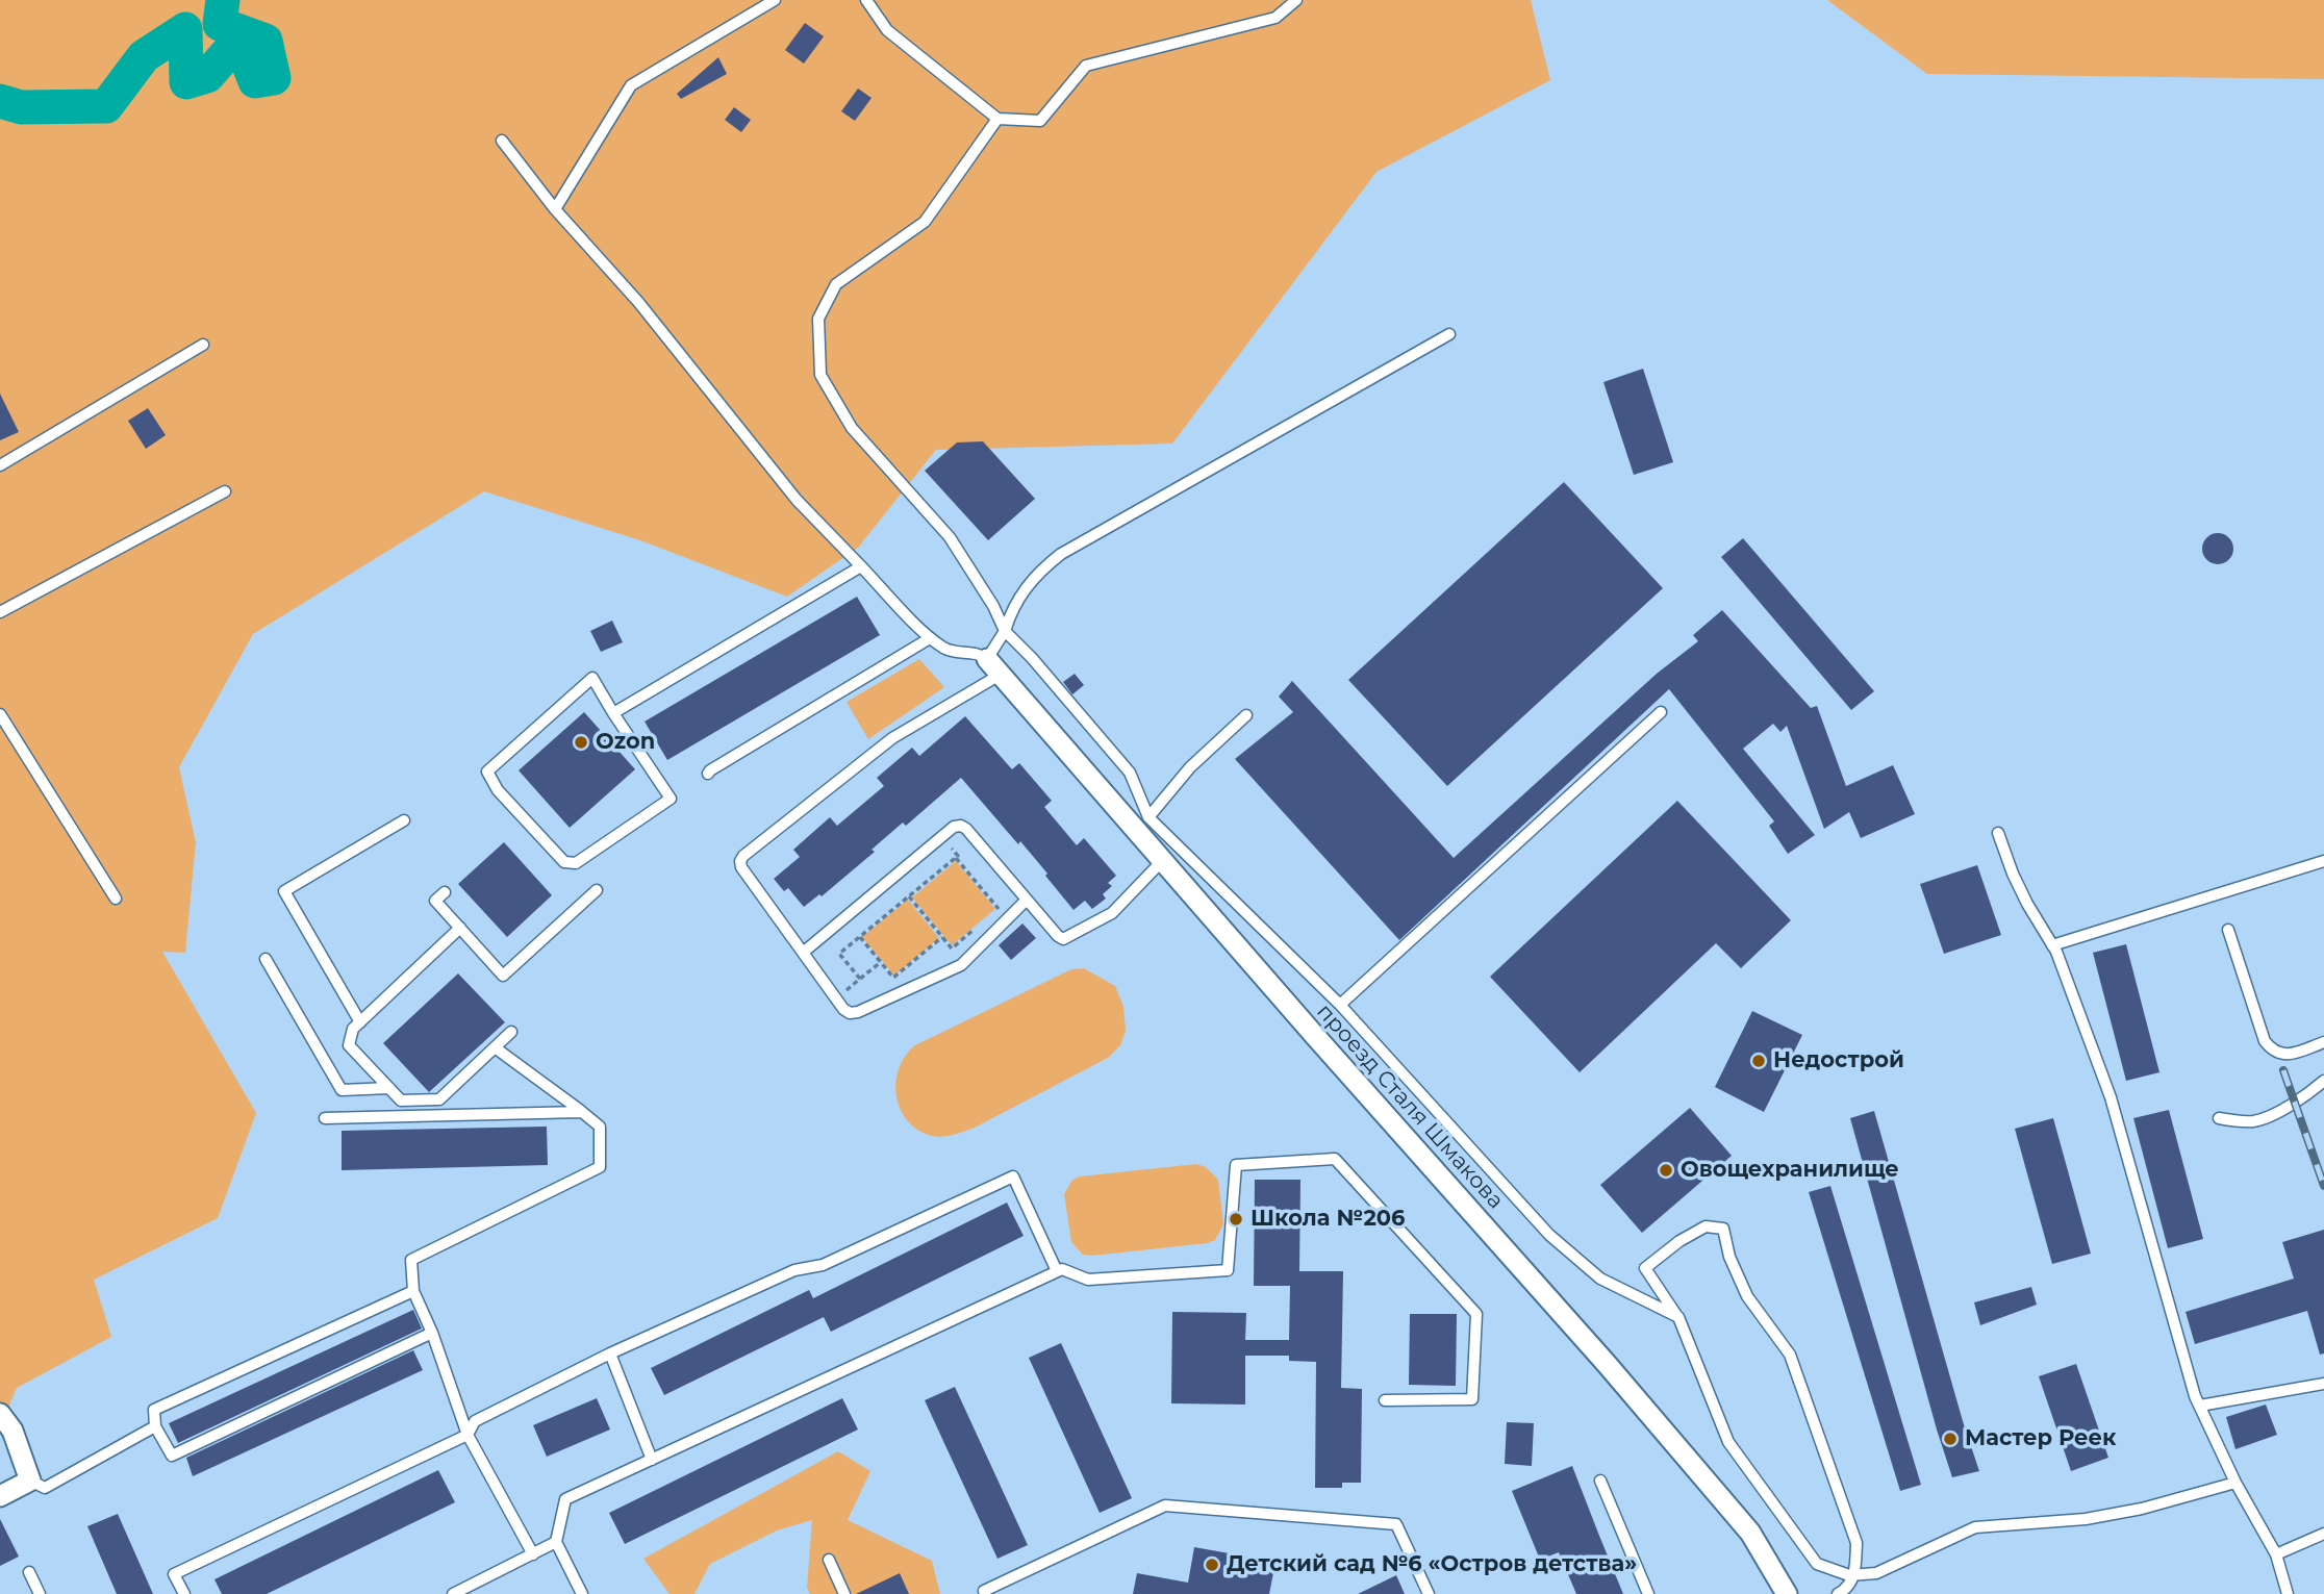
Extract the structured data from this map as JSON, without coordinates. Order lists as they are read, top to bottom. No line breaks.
{"streets":{"street":["проезд Сталя Шмакова"]},"places":["Ozon","Недострой","Овощехранилище","Школа №206","Мастер Реек","Детский сад №6 «Остров детства»"]}
